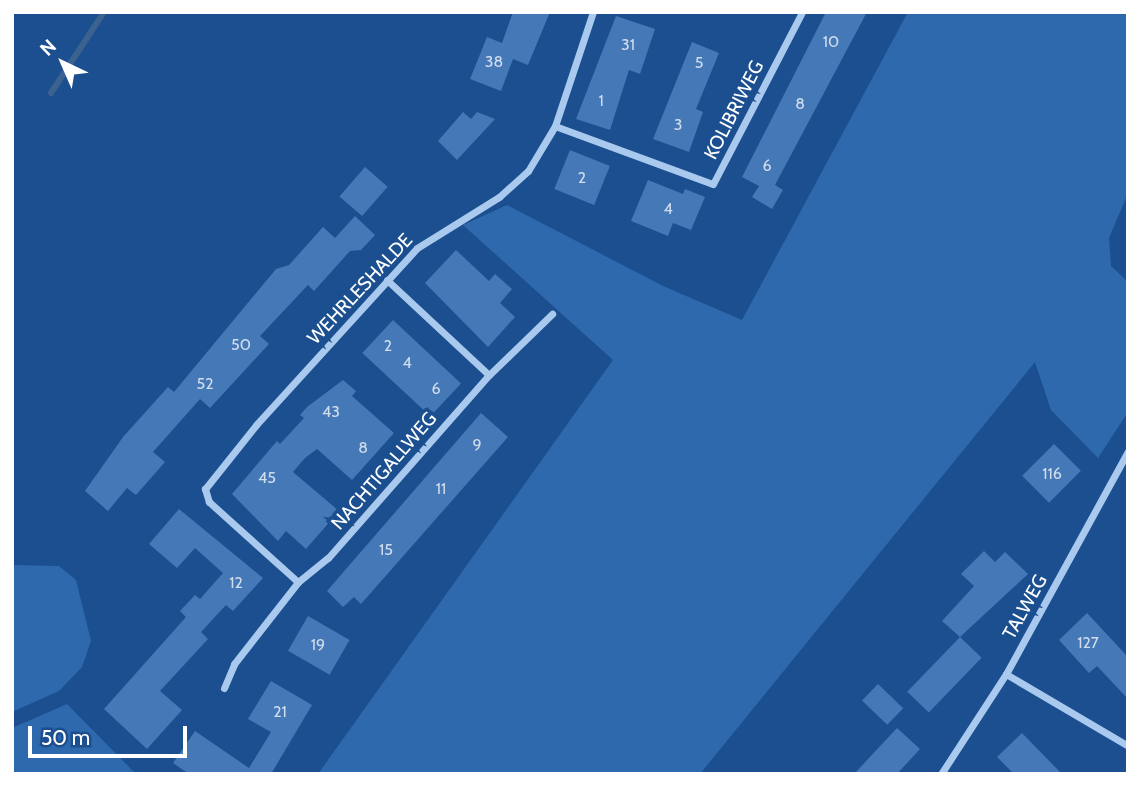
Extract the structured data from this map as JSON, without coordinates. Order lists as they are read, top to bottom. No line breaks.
{"streets":{"street":["KOLIBRIWEG","WEHRLESHALDE","NACHTIGALLWEG","TALWEG"]},"crossings":[["KOLIBRIWEG","WEHRLESHALDE"],["WEHRLESHALDE","NACHTIGALLWEG"]],"house_numbers":["10","31","38","5","1","8","3","6","2","4","50","2","4","52","6","43","9","8","116","45","11","15","12","127","19","21"],"scale_bar":"50 m","north":"top left"}
